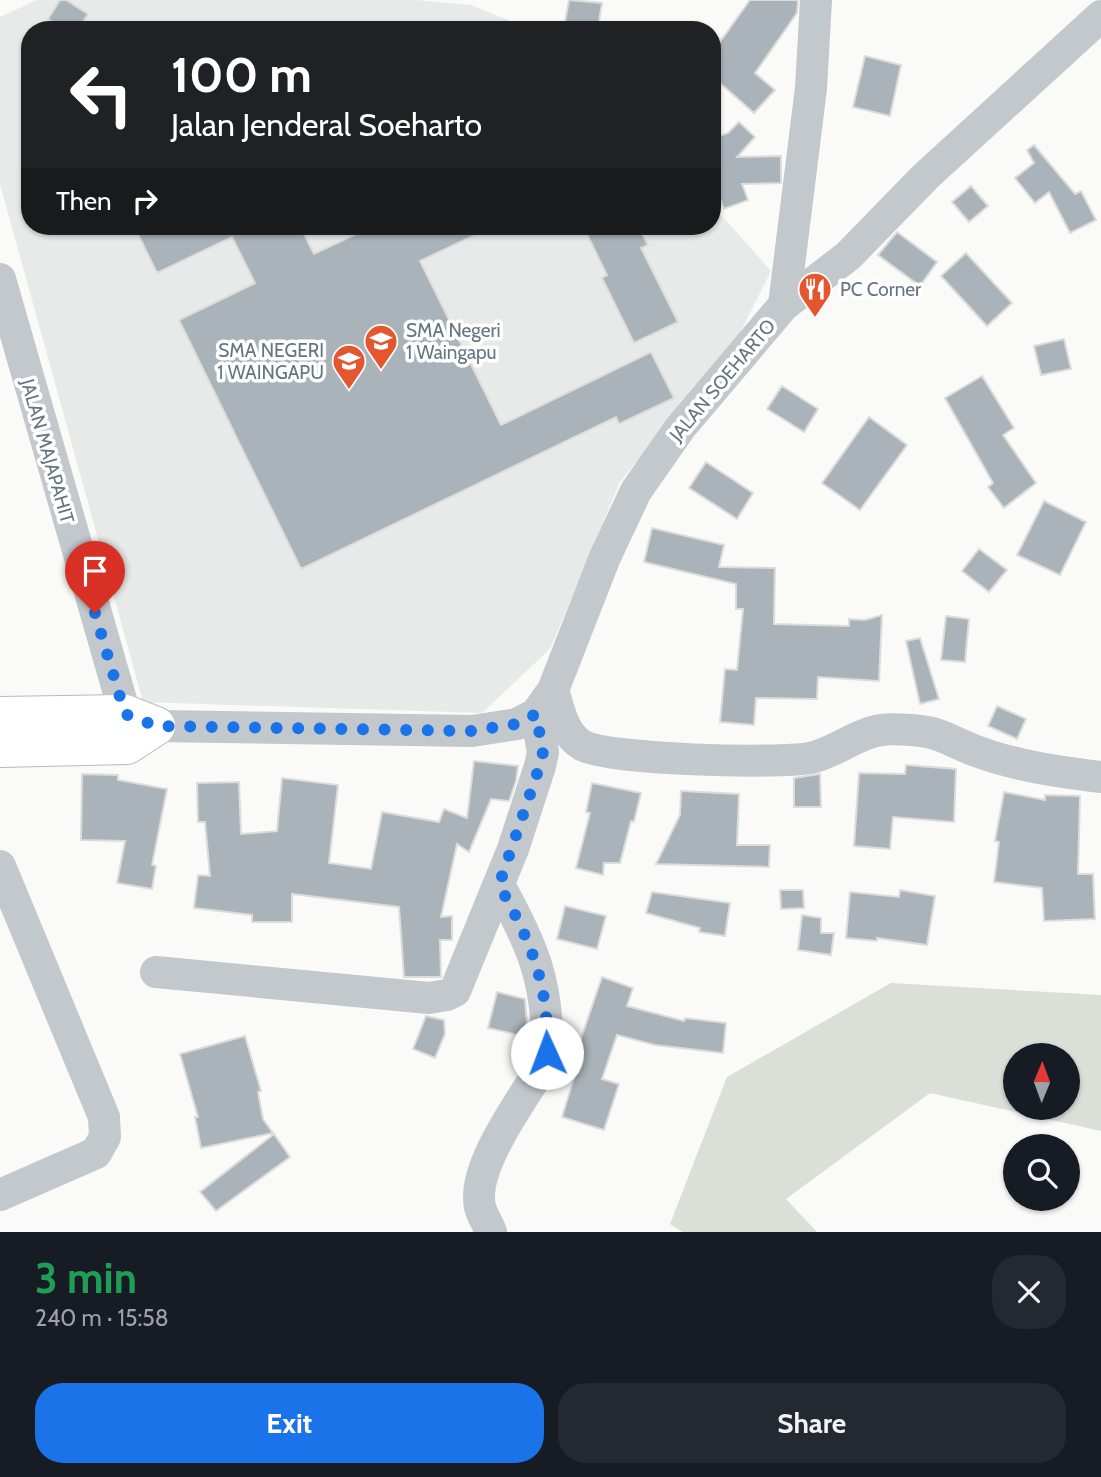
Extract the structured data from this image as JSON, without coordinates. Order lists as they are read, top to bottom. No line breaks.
{"streets":{"street":["JALAN SOEHARTO","JALAN MAJAPAHIT"]},"places":{"restaurant":["PC Corner"],"school or university":["SMA Negeri 1 Waingapu","SMA NEGERI 1 WAINGAPU"]},"north":"top","page":{"turn":["100 m","Jalan Jenderal Soeharto"],"then":"Then","heading":["3 min","240 m · 15:58"],"buttons":["Exit","Share"]}}
